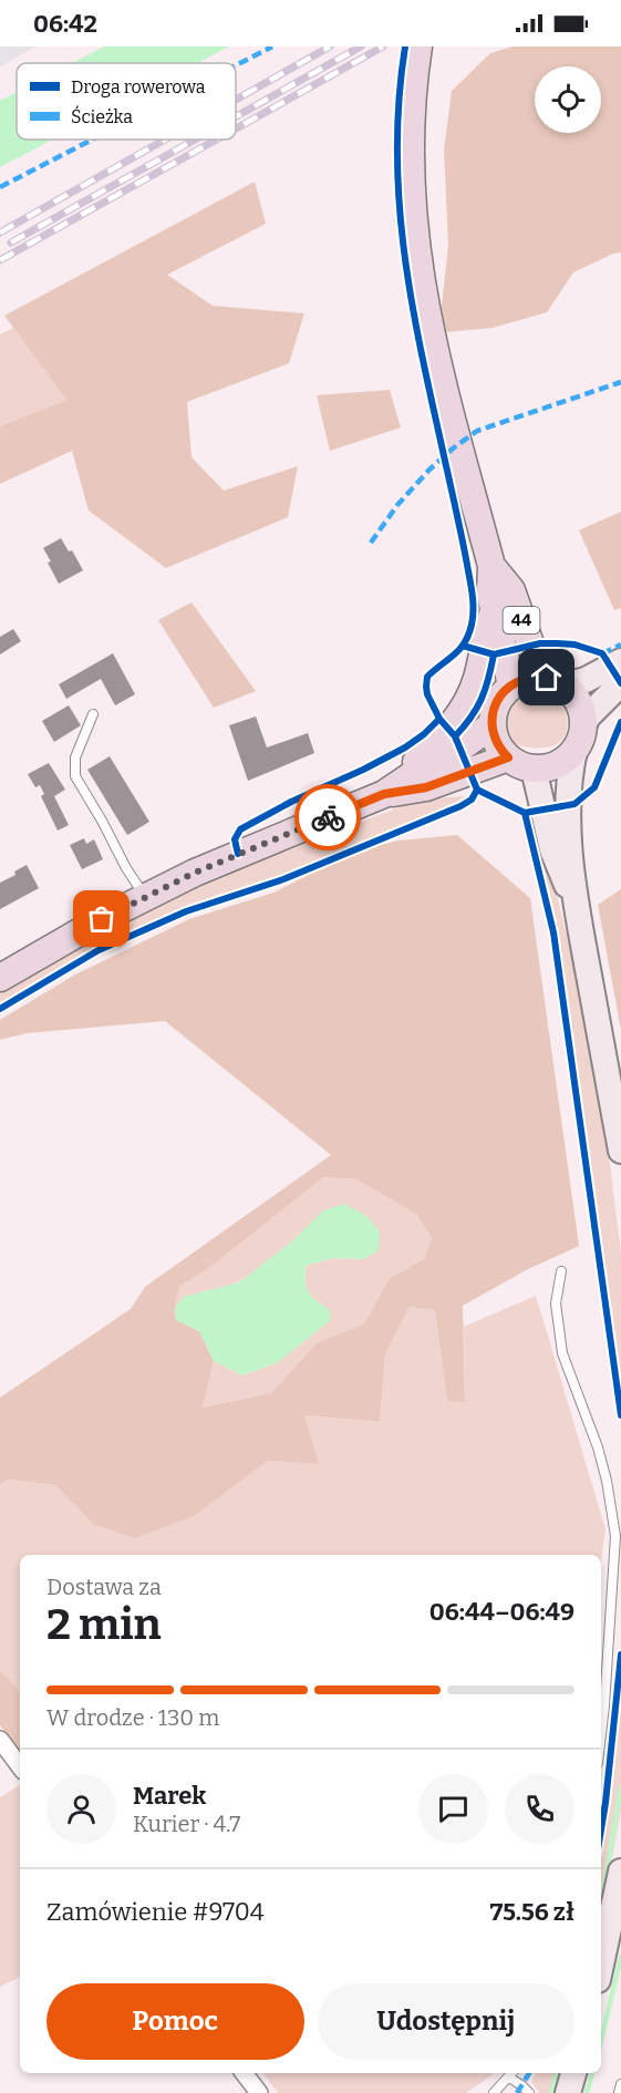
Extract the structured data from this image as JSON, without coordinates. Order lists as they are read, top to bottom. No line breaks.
{"streets":{"main road":["44"]},"legend":["Droga rowerowa","Ścieżka"],"page":{"status":"06:42","heading":["2 min","Dostawa za","06:44–06:49"],"panel":["Marek","Kurier · 4.7","Zamówienie #9704","75.56 zł"],"bar":"W drodze · 130 m","buttons":["Pomoc","Udostępnij"]}}
